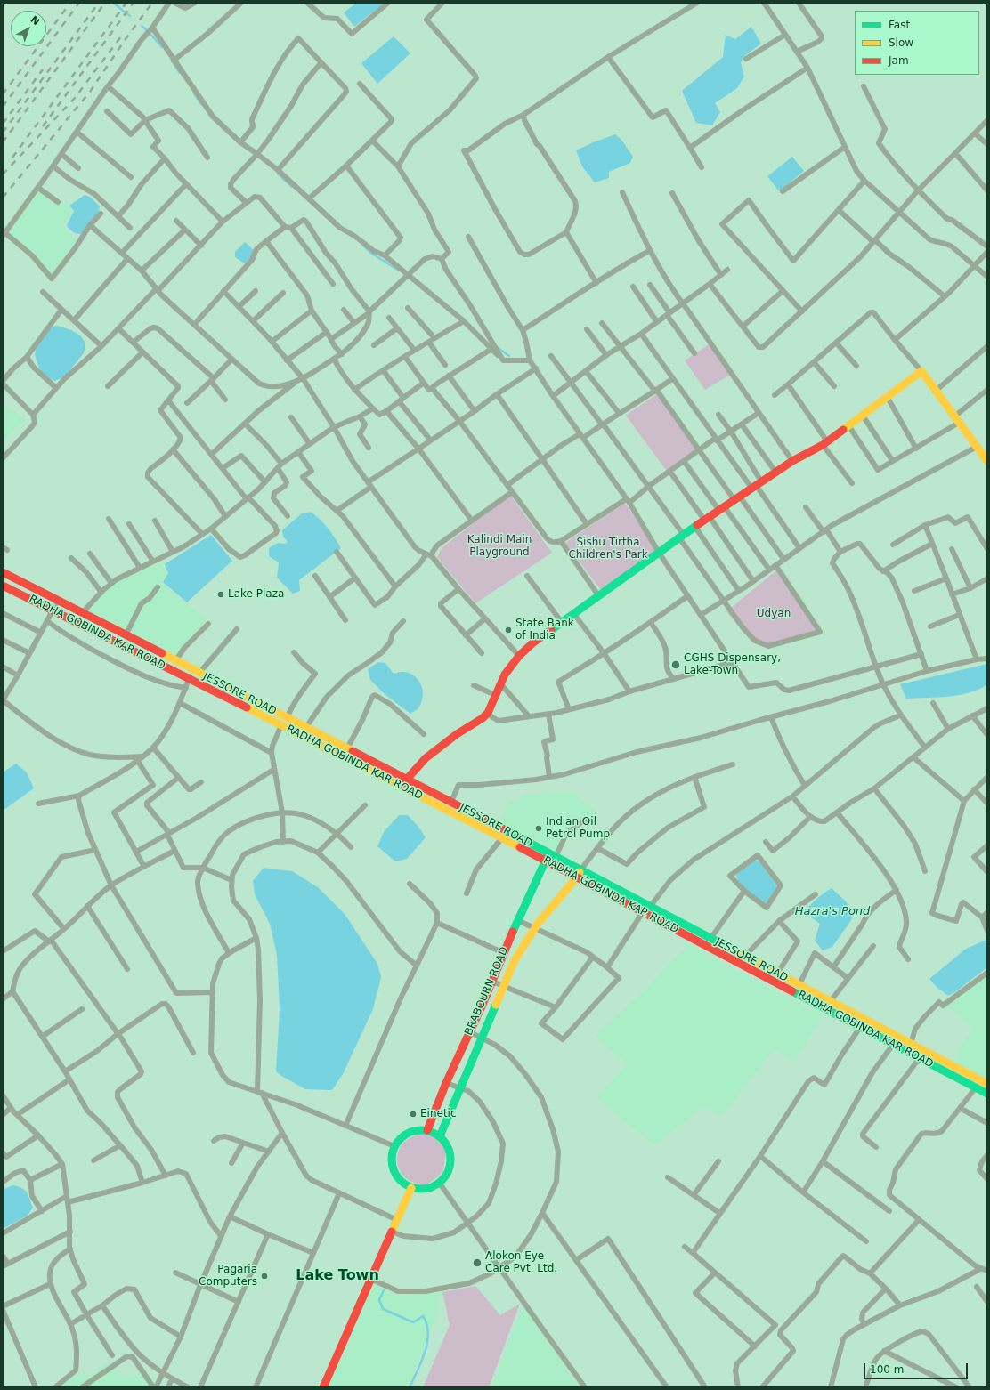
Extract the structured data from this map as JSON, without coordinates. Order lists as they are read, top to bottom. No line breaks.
{"streets":{"main road":["RADHA GOBINDA KAR ROAD","JESSORE ROAD","BRABOURN ROAD"]},"crossings":[["RADHA GOBINDA KAR ROAD","JESSORE ROAD"],["RADHA GOBINDA KAR ROAD","BRABOURN ROAD"],["JESSORE ROAD","BRABOURN ROAD"]],"districts":["Lake Town"],"water":["Hazra's Pond"],"parks":["Kalindi Main Playground","Sishu Tirtha Children's Park","Udyan"],"places":["Lake Plaza","State Bank of India","CGHS Dispensary, Lake-Town","Indian Oil Petrol Pump","Einetic","Alokon Eye Care Pvt. Ltd.","Pagaria Computers"],"legend":["Fast","Slow","Jam"],"scale_bar":"100 m","north":"top right"}
